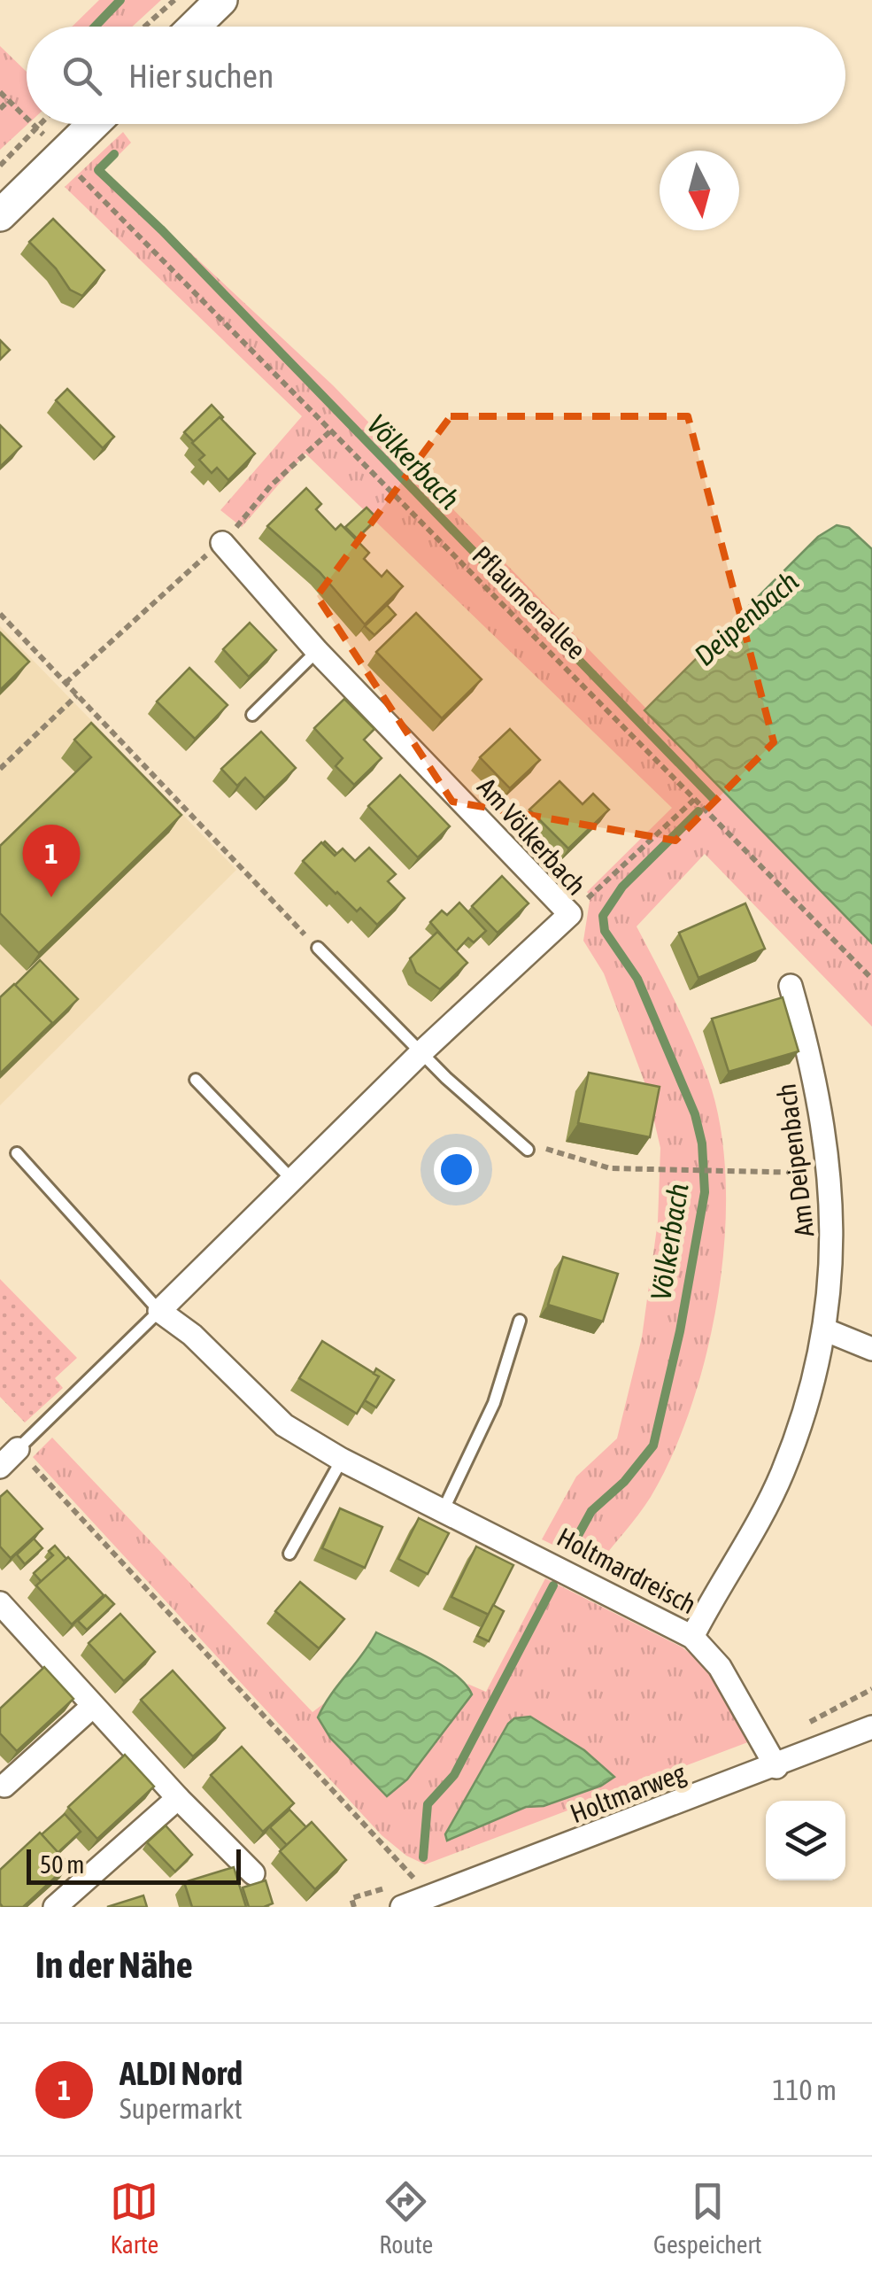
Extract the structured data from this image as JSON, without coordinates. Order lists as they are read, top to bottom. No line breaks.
{"streets":{"street":["Am Völkerbach","Am Deipenbach","Holtmardreisch","Holtmarweg"],"path":["Pflaumenallee"]},"crossings":[["Am Völkerbach","Holtmardreisch"],["Am Deipenbach","Holtmardreisch"],["Holtmardreisch","Holtmarweg"]],"water":["Völkerbach","Deipenbach"],"scale_bar":"50 m","north":"bottom","page":{"search":"Hier suchen","pins":"1","scale":"50 m","heading":"In der Nähe","list":[{"mark":"1","name":"ALDI Nord","note":"Supermarkt","value":"110 m"}],"nav":["Karte","Route","Gespeichert"]}}
